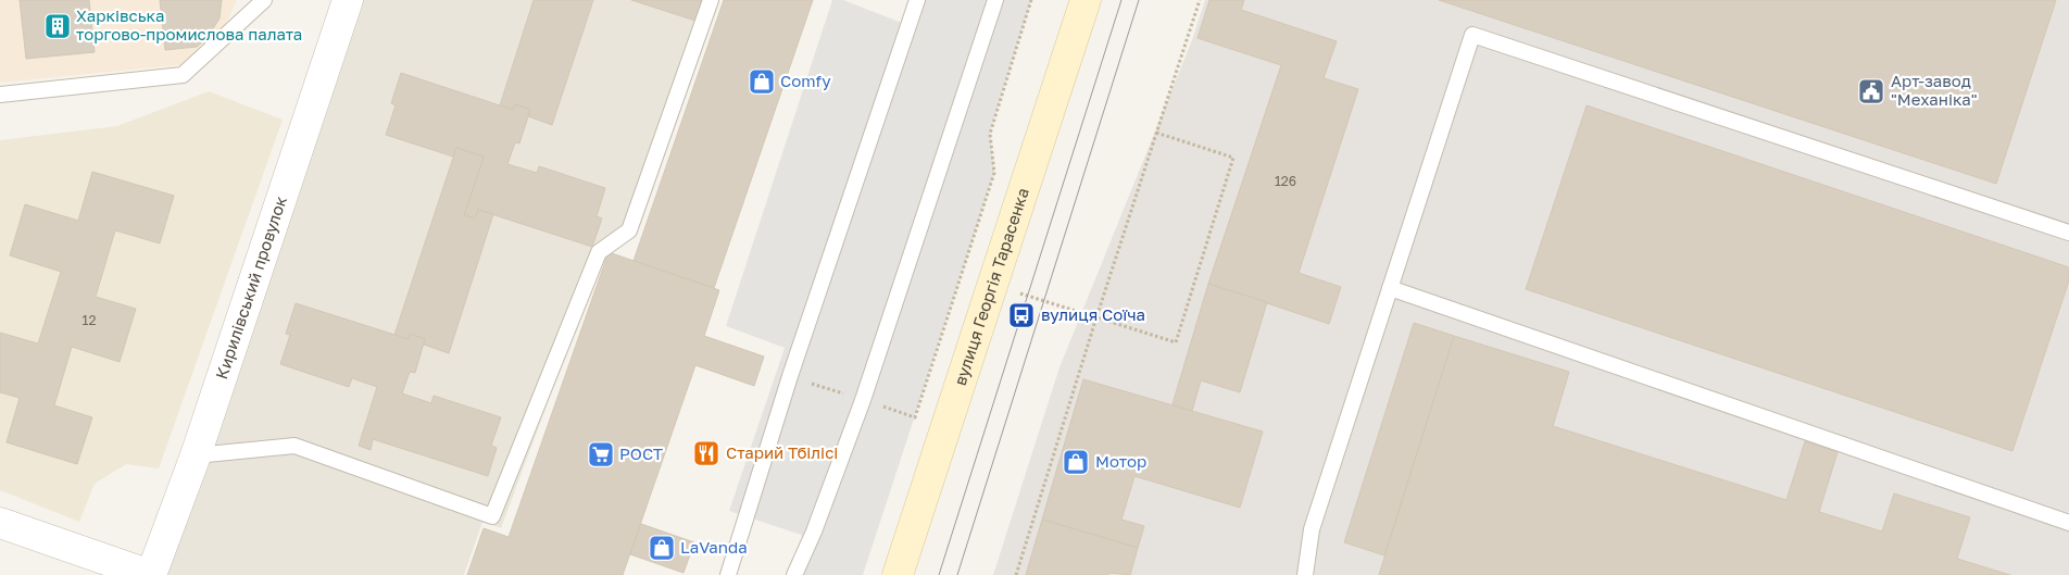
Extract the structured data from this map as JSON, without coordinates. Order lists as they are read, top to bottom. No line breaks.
{"streets":{"main road":["вулиця Георгія Тарасенка"],"street":["Кирилівський провулок"]},"places":{"building":["Харківська торгово-промислова палата"],"shop":["Comfy","Мотор","LaVanda"],"public building":["Арт-завод \"Механіка\""],"bus stop":["вулиця Соїча"],"restaurant":["Старий Тбілісі"],"supermarket":["РОСТ"]},"house_numbers":["126","12"]}
